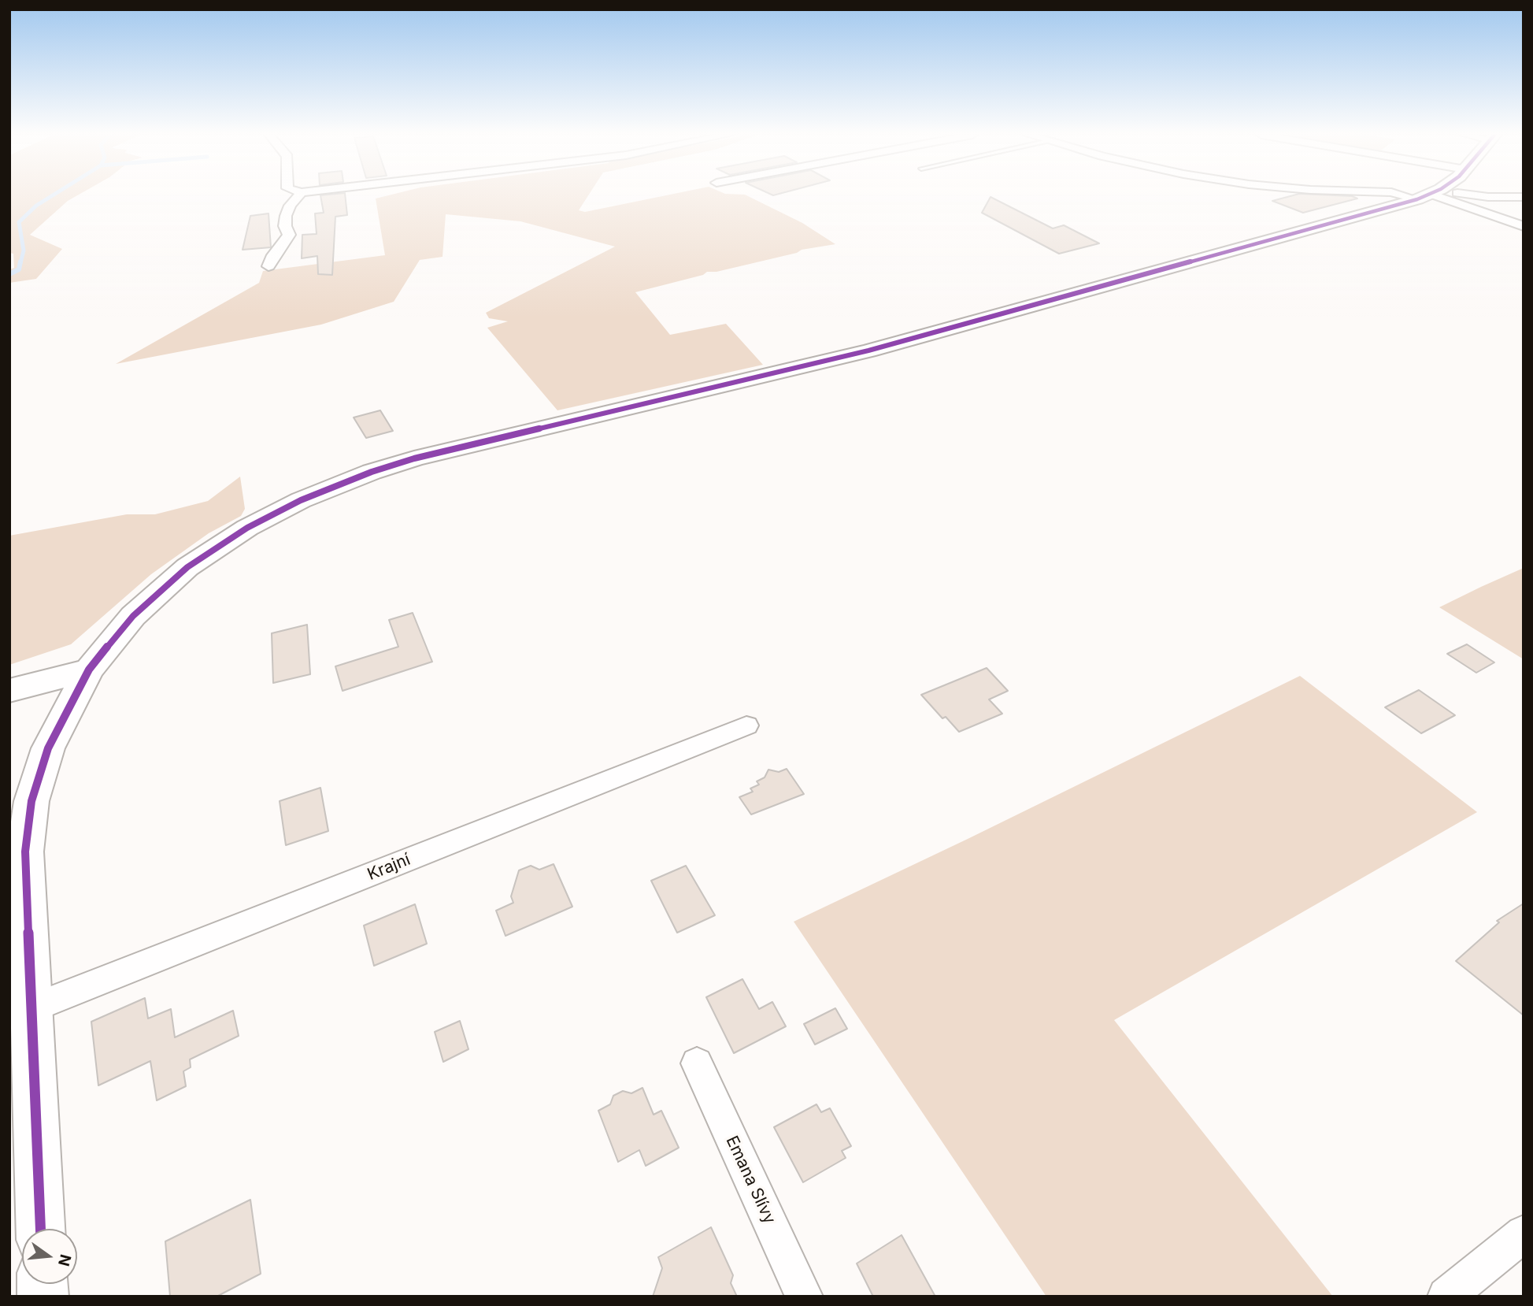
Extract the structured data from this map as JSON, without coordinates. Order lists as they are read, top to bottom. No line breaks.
{"streets":{"street":["Krajní","Emana Slívy"]},"north":"right"}
